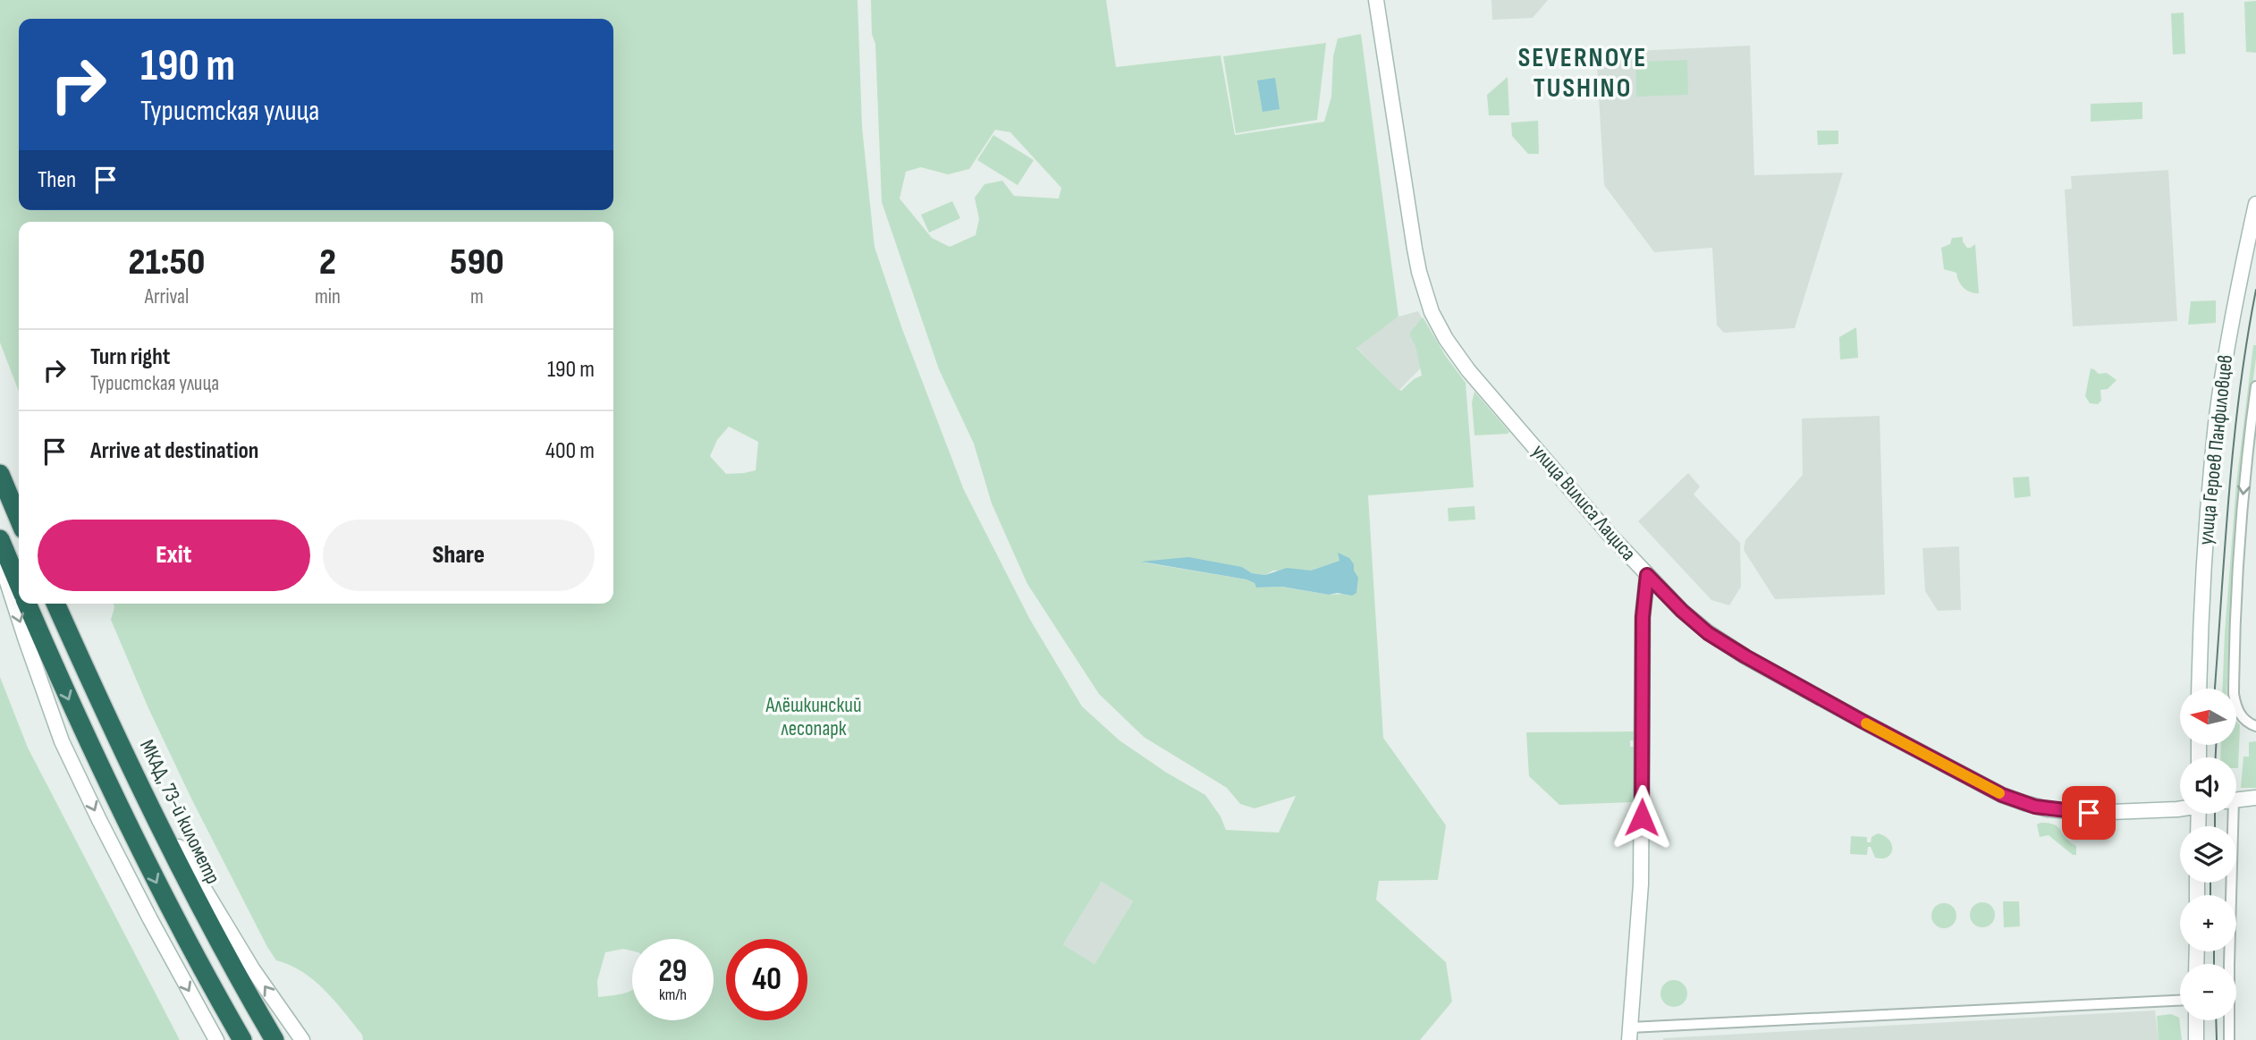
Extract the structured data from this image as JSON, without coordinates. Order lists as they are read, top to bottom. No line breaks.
{"streets":{"highway":["МКАД, 73-й километр"],"main road":["улица Героев Панфиловцев","улица Вилиса Лациса"]},"districts":["SEVERNOYE TUSHINO"],"parks":["Алёшкинский лесопарк"],"north":"left","page":{"turn":["190 m","Туристская улица"],"then":"Then","eta":["21:50","Arrival","2","min","590","m"],"list":[{"name":"Turn right","note":"Туристская улица","value":"190 m"},{"name":"Arrive at destination","value":"400 m"}],"buttons":["Exit","Share"],"map_buttons":["+","−"],"speed":"29 km/h","limit":"40"}}
